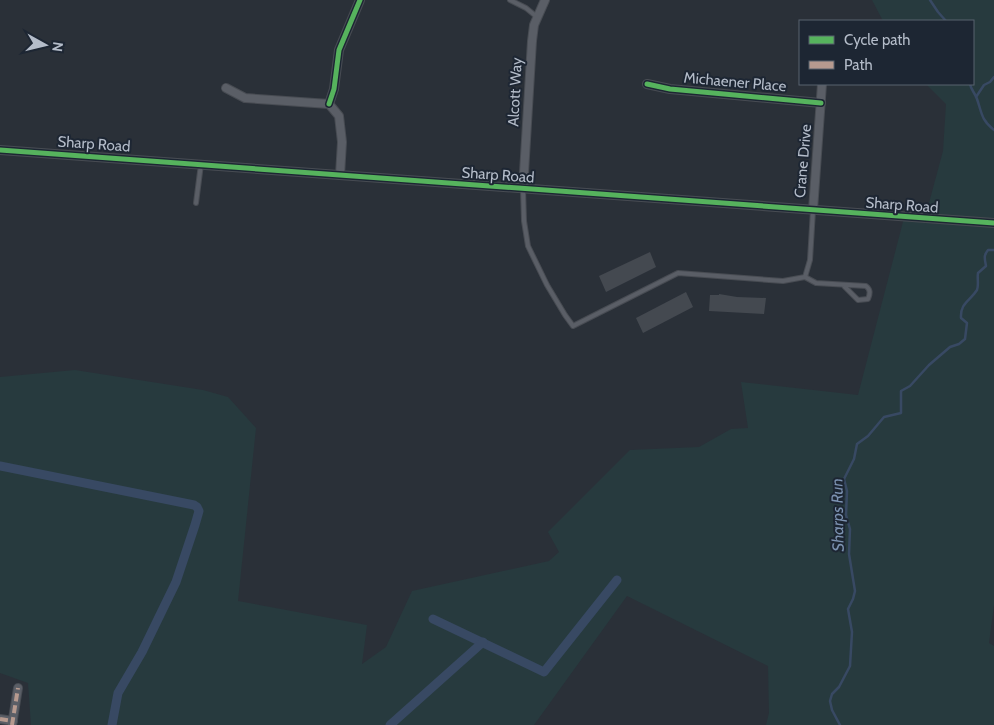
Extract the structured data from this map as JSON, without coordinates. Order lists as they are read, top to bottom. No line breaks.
{"streets":{"street":["Michaener Place","Alcott Way","Sharp Road","Crane Drive"]},"crossings":[["Michaener Place","Crane Drive"],["Alcott Way","Sharp Road"],["Sharp Road","Crane Drive"]],"water":["Sharps Run"],"legend":["Cycle path","Path"],"north":"right"}
